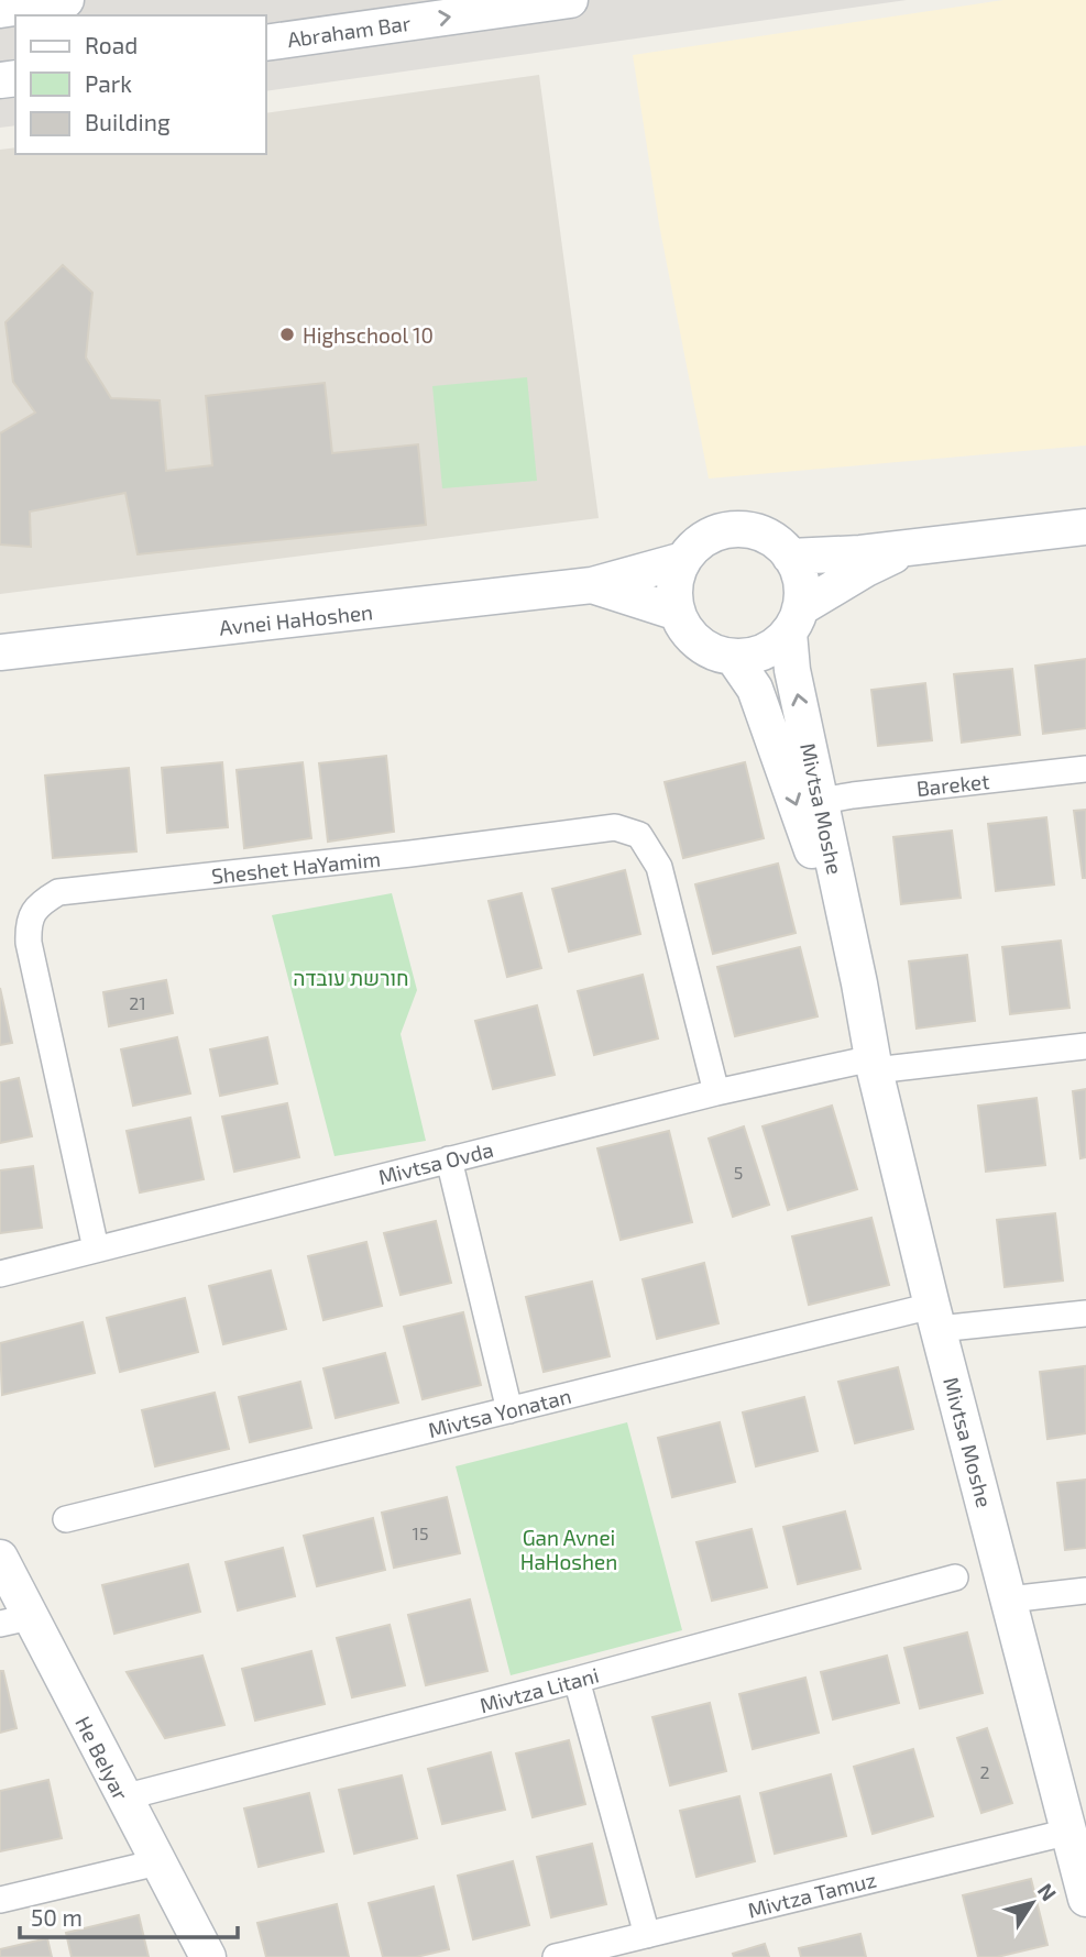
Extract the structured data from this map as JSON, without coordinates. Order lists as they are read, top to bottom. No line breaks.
{"streets":{"street":["Abraham Bar","Avnei HaHoshen","Bareket","Mivtsa Moshe","Sheshet HaYamim","Mivtsa Ovda","Mivtsa Yonatan","Mivtza Litani","He BeIyar","Mivtza Tamuz"]},"crossings":[["Avnei HaHoshen","Mivtsa Moshe"],["Bareket","Mivtsa Moshe"],["Mivtsa Moshe","Mivtsa Ovda"],["Mivtsa Moshe","Mivtsa Yonatan"],["Mivtsa Moshe","Mivtza Tamuz"],["Sheshet HaYamim","Mivtsa Ovda"],["Mivtza Litani","He BeIyar"]],"one_way":["Abraham Bar"],"parks":["חורשת עובדה","Gan Avnei HaHoshen"],"places":["Highschool 10"],"house_numbers":["21","5","15","2"],"legend":["Road","Park","Building"],"scale_bar":"50 m","north":"top right"}
